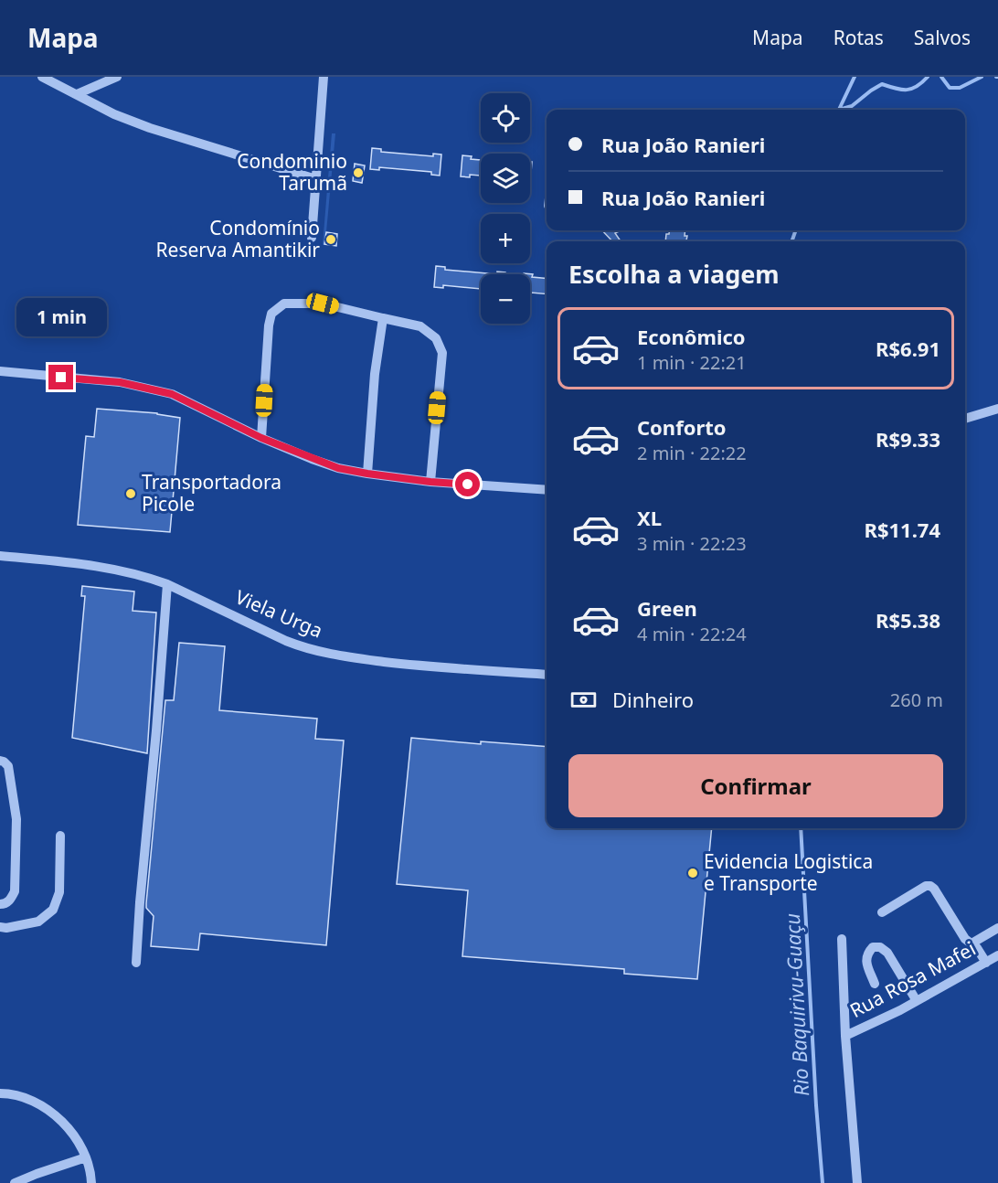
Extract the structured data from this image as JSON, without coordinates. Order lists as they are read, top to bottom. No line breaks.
{"streets":{"street":["Viela Urga","Rua Rosa Mafei"]},"water":["Rio Baquirivu-Guaçu"],"places":["Condominio Tarumã","Condomínio Reserva Amantikir","Transportadora Picole","Evidencia Logistica e Transporte"],"page":{"header":"Mapa","nav":["Mapa","Rotas","Salvos"],"map_buttons":["+","−"],"banner":["Rua João Ranieri","Rua João Ranieri"],"heading":"Escolha a viagem","bubble":"1 min","list":[{"name":"Econômico","note":"1 min · 22:21","value":"R$6.91"},{"name":"Conforto","note":"2 min · 22:22","value":"R$9.33"},{"name":"XL","note":"3 min · 22:23","value":"R$11.74"},{"name":"Green","note":"4 min · 22:24","value":"R$5.38"}],"pay":["Dinheiro","260 m"],"buttons":"Confirmar"}}
